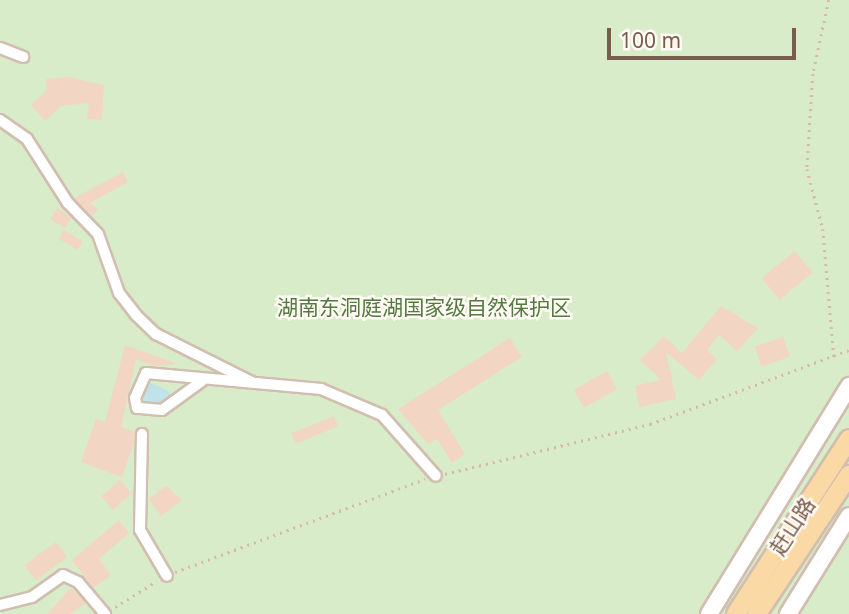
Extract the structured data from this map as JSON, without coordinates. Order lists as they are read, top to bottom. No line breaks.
{"streets":{"main road":["赶山路"]},"parks":["湖南东洞庭湖国家级自然保护区"],"scale_bar":"100 m"}
